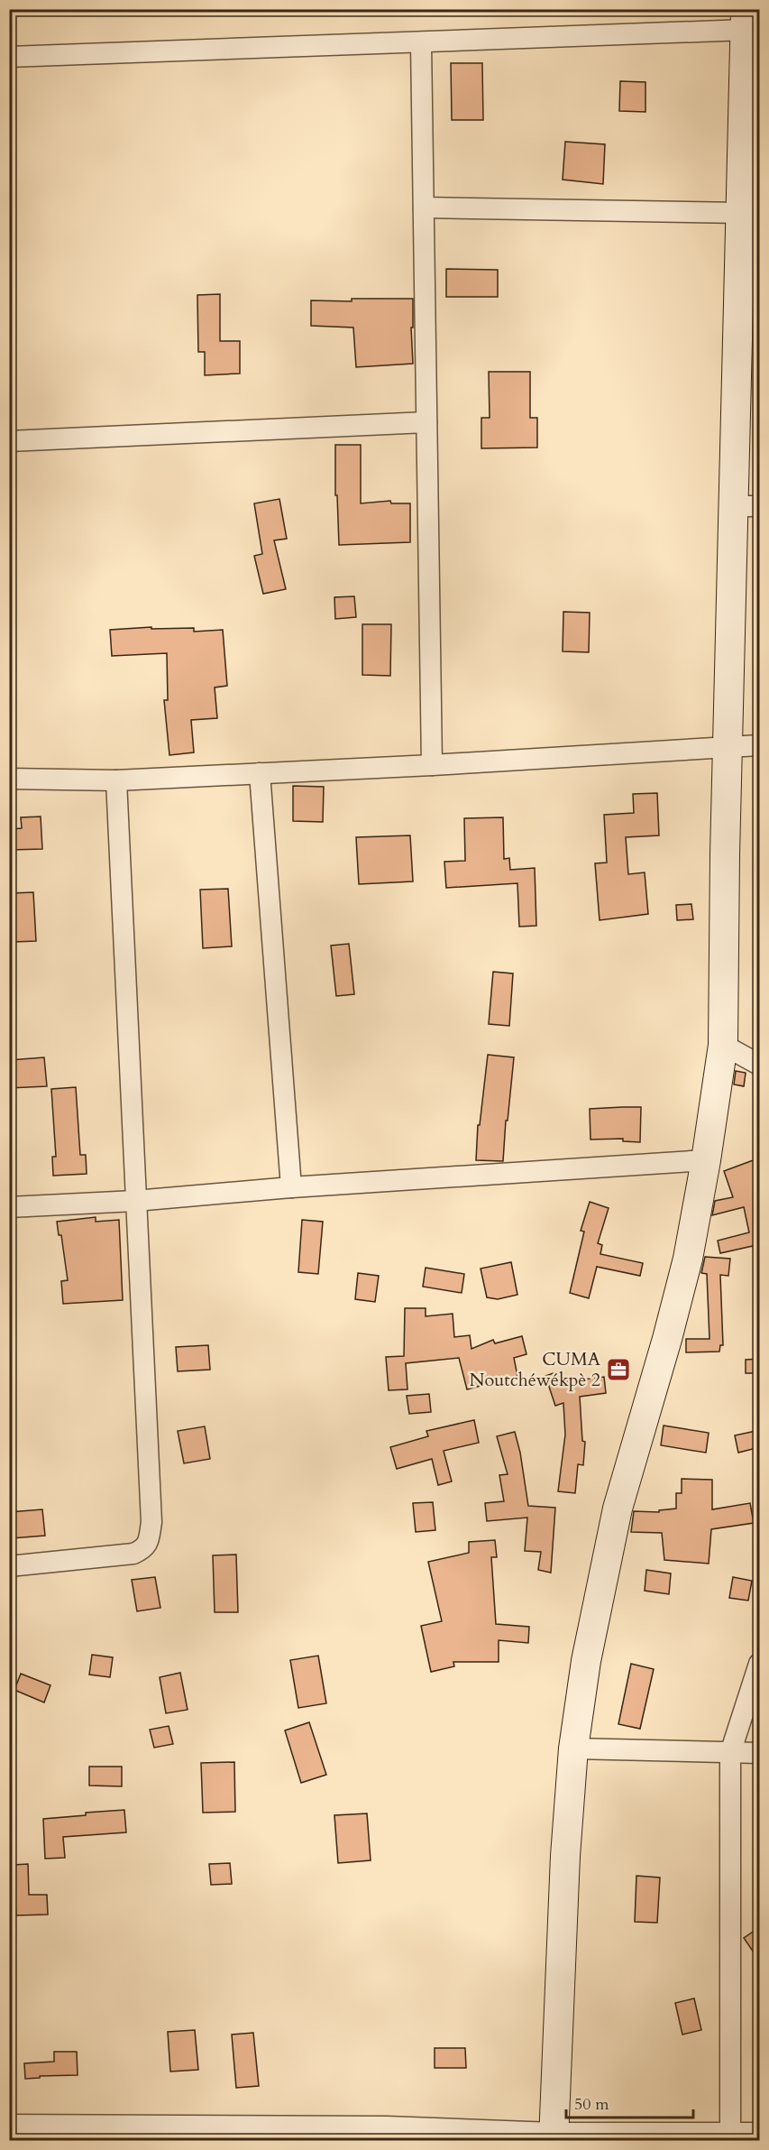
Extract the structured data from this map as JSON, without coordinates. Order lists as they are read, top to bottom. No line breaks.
{"places":{"office":["CUMA Noutchéwékpè 2"]},"scale_bar":"50 m"}
